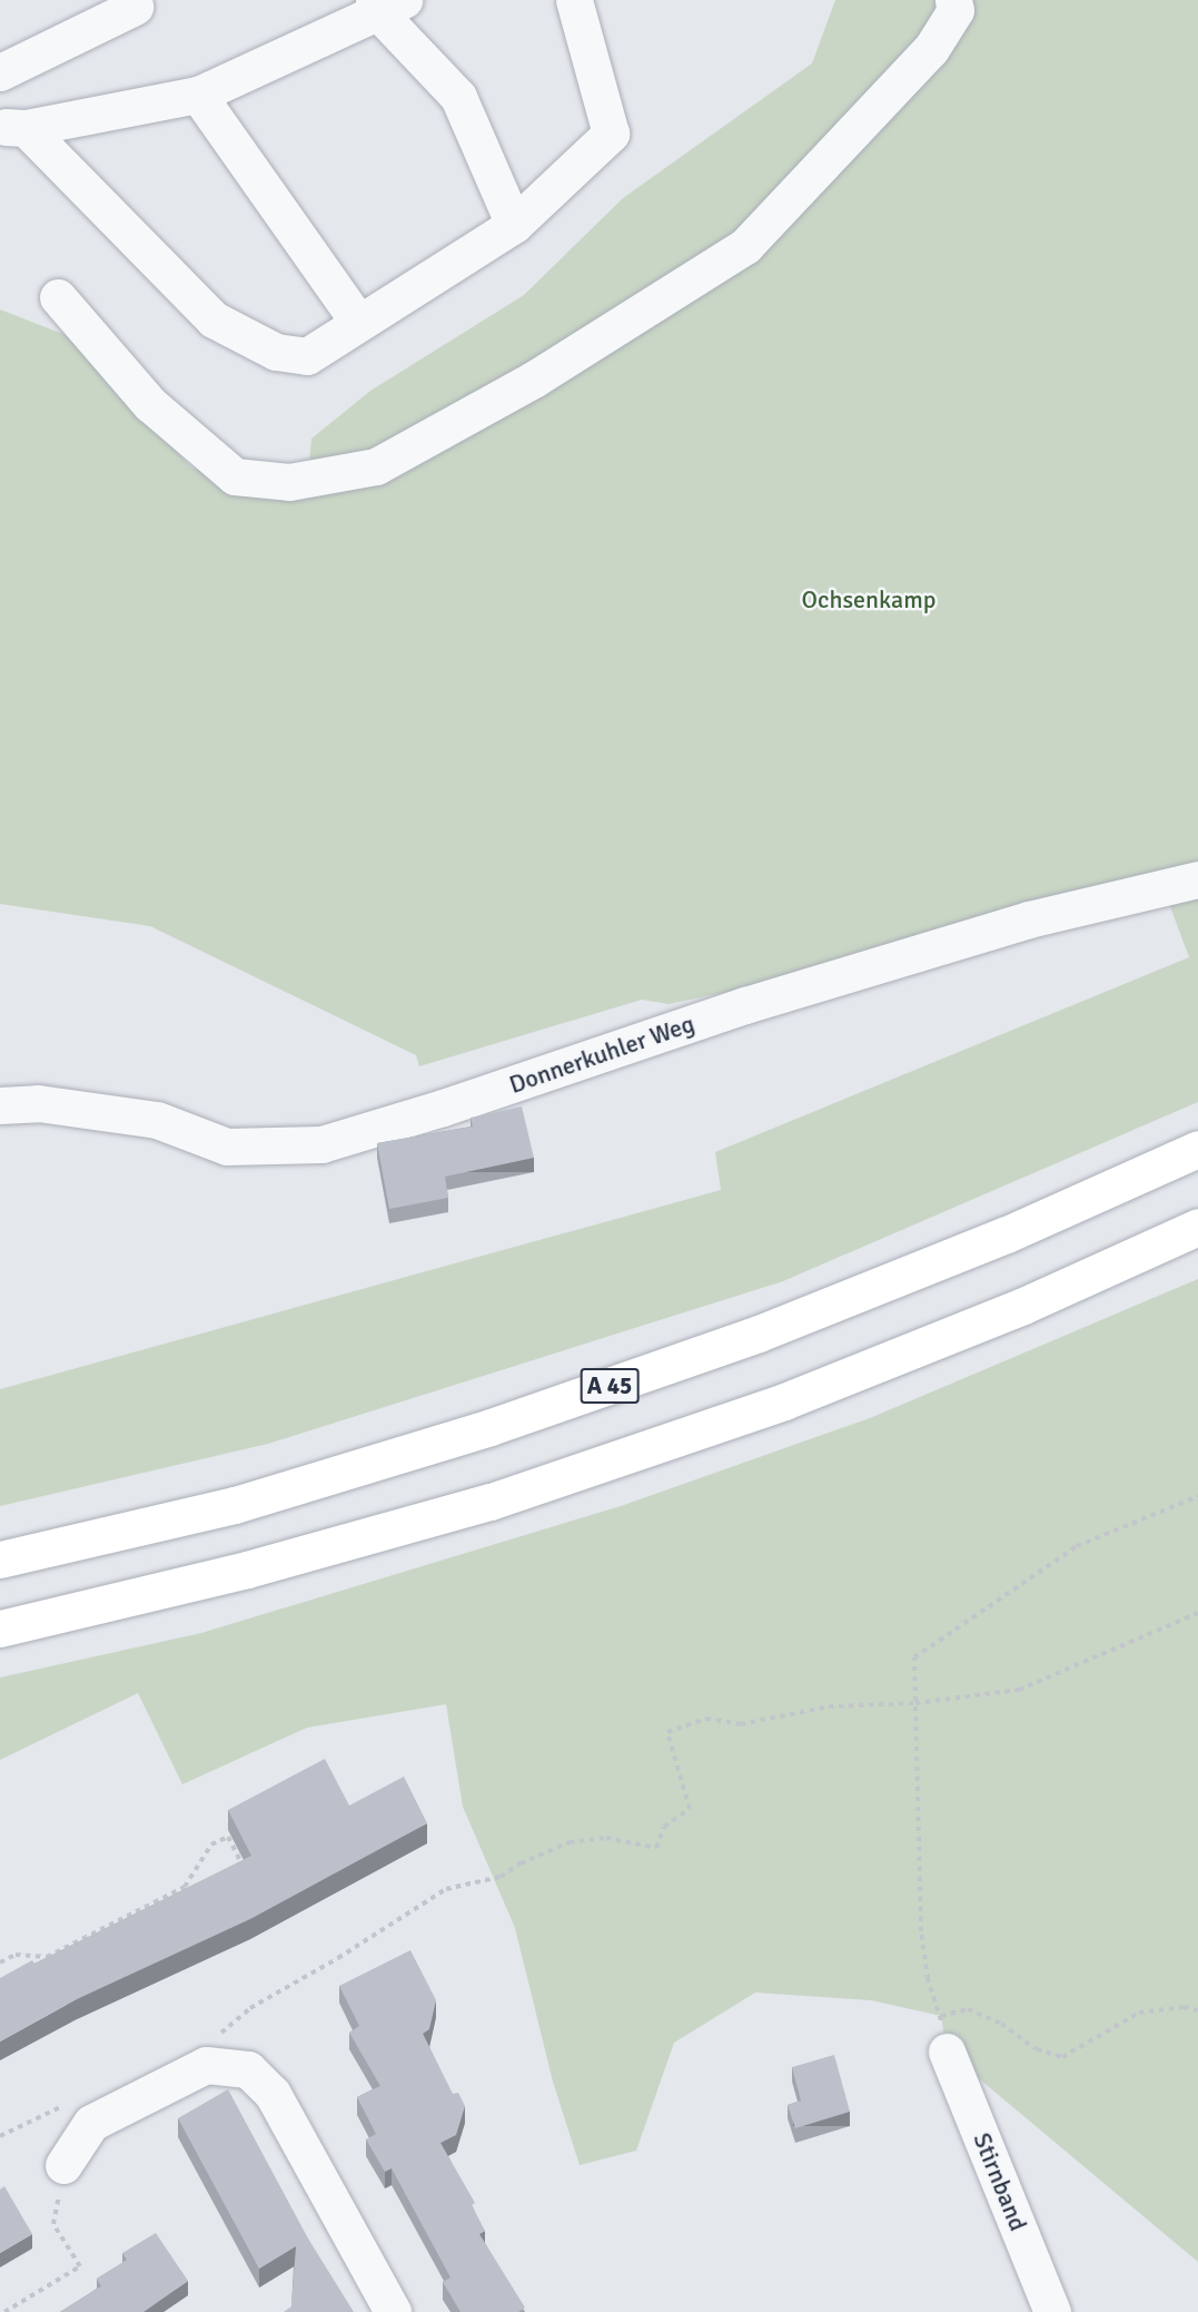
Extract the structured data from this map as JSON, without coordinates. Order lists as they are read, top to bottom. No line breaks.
{"streets":{"highway":["A 45"],"street":["Donnerkuhler Weg","Stirnband"]},"parks":["Ochsenkamp"]}
